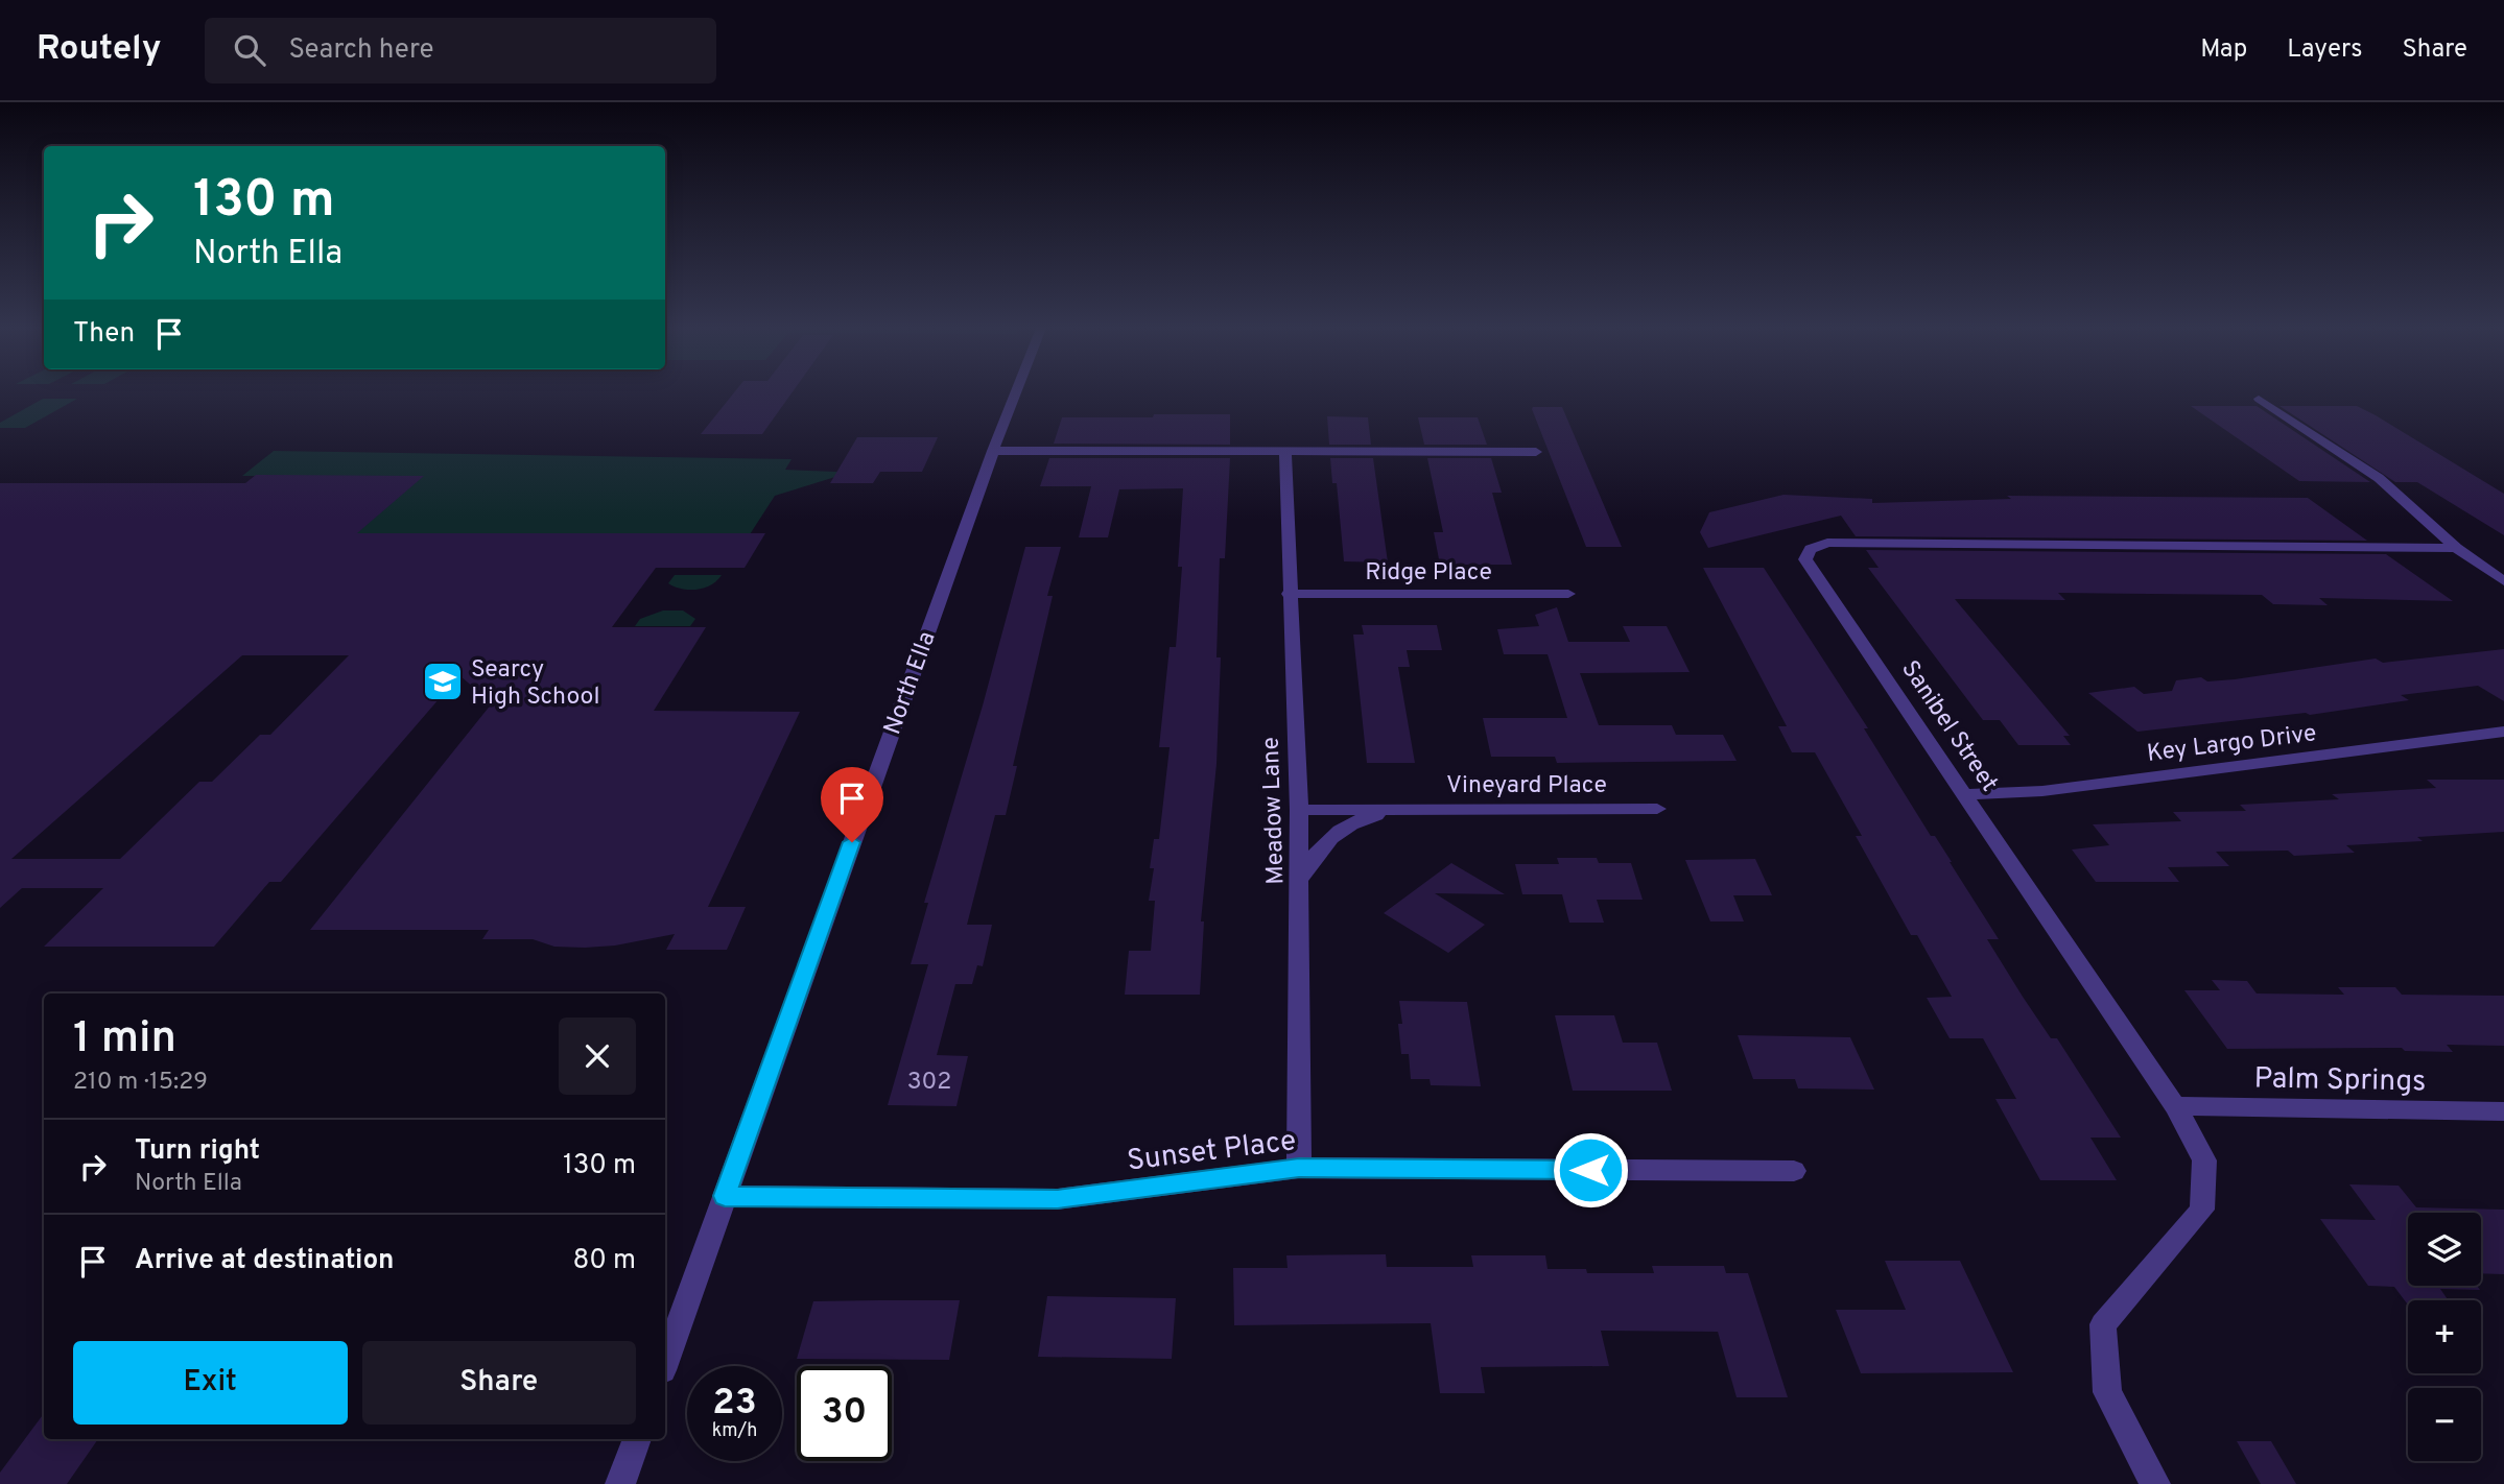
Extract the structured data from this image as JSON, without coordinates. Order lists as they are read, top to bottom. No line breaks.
{"streets":{"street":["Ridge Place","North Ella","Sanibel Street","Key Largo Drive","Vineyard Place","Meadow Lane","Palm Springs","Sunset Place"]},"crossings":[["Ridge Place","Meadow Lane"],["North Ella","Sunset Place"],["Sanibel Street","Key Largo Drive"],["Sanibel Street","Palm Springs"],["Vineyard Place","Meadow Lane"],["Meadow Lane","Sunset Place"]],"places":{"school or university":["Searcy High School"]},"house_numbers":["302"],"page":{"header":"Routely","search":"Search here","nav":["Map","Layers","Share"],"turn":["130 m","North Ella"],"then":"Then","heading":["1 min","210 m · 15:29"],"list":[{"name":"Turn right","note":"North Ella","value":"130 m"},{"name":"Arrive at destination","value":"80 m"}],"map_buttons":["+","−"],"buttons":["Exit","Share"],"speed":"23 km/h","limit":"30"}}
